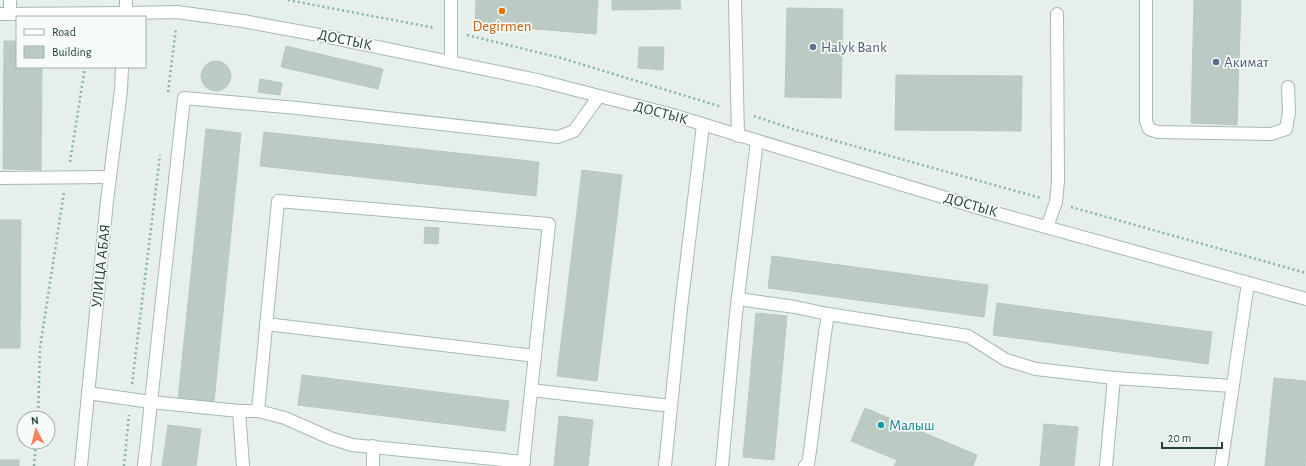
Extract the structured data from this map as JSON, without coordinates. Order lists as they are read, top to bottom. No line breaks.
{"streets":{"street":["ДОСТЫК","УЛИЦА АБАЯ"]},"places":["Degirmen","Halyk Bank","Акимат","Малыш"],"legend":["Road","Building"],"scale_bar":"20 m","north":"top"}
